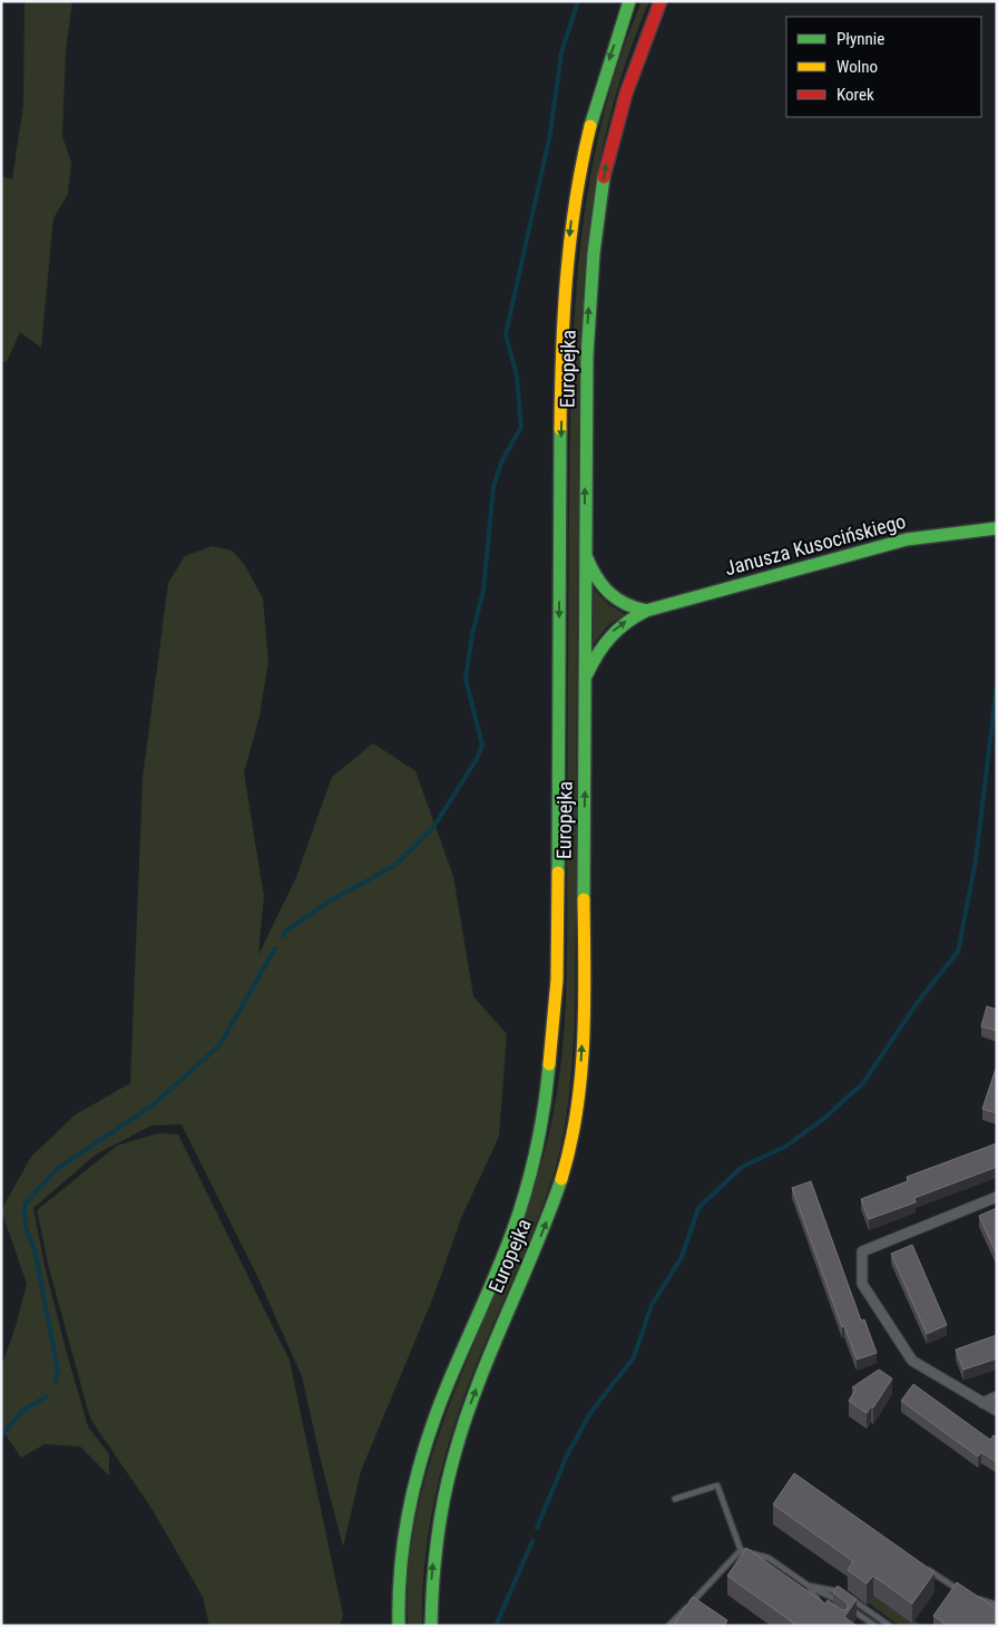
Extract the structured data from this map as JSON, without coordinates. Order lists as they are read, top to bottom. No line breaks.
{"streets":{"main road":["Europejka","Janusza Kusocińskiego"]},"crossings":[["Europejka","Janusza Kusocińskiego"]],"legend":["Płynnie","Wolno","Korek"]}
